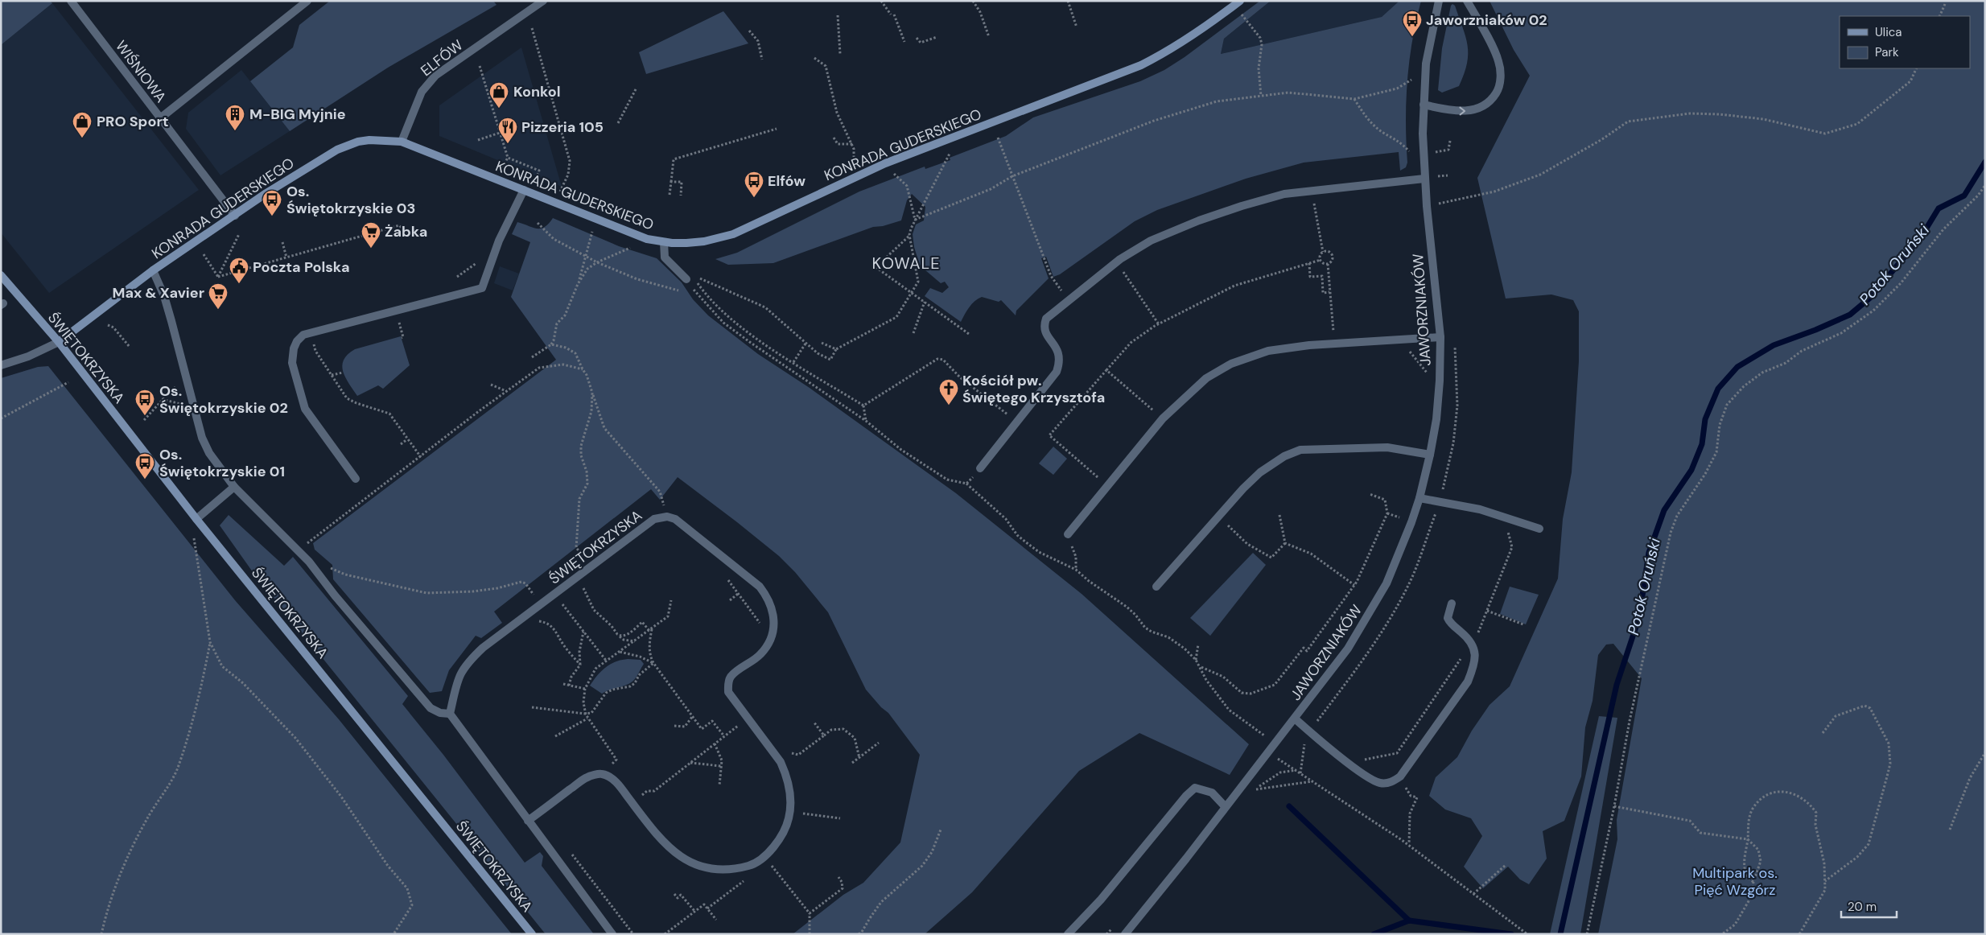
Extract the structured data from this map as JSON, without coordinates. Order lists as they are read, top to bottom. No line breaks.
{"streets":{"street":["ELFÓW","WIŚNIOWA","KONRADA GUDERSKIEGO","JAWORZNIAKÓW","ŚWIĘTOKRZYSKA"]},"crossings":[["ELFÓW","KONRADA GUDERSKIEGO"],["WIŚNIOWA","KONRADA GUDERSKIEGO"],["KONRADA GUDERSKIEGO","ŚWIĘTOKRZYSKA"]],"districts":["KOWALE"],"water":["Potok Oruński"],"parks":["Multipark os. Pięć Wzgórz"],"places":{"bus stop":["Jaworzniaków 02","Elfów","Os. Świętokrzyskie 03","Os. Świętokrzyskie 02","Os. Świętokrzyskie 01"],"shop":["Konkol","PRO Sport"],"building":["M-BIG Myjnie"],"restaurant":["Pizzeria 105"],"supermarket":["Żabka","Max & Xavier"],"public building":["Poczta Polska"],"church":["Kościół pw. Świętego Krzysztofa"]},"legend":["Ulica","Park"],"scale_bar":"20 m"}
